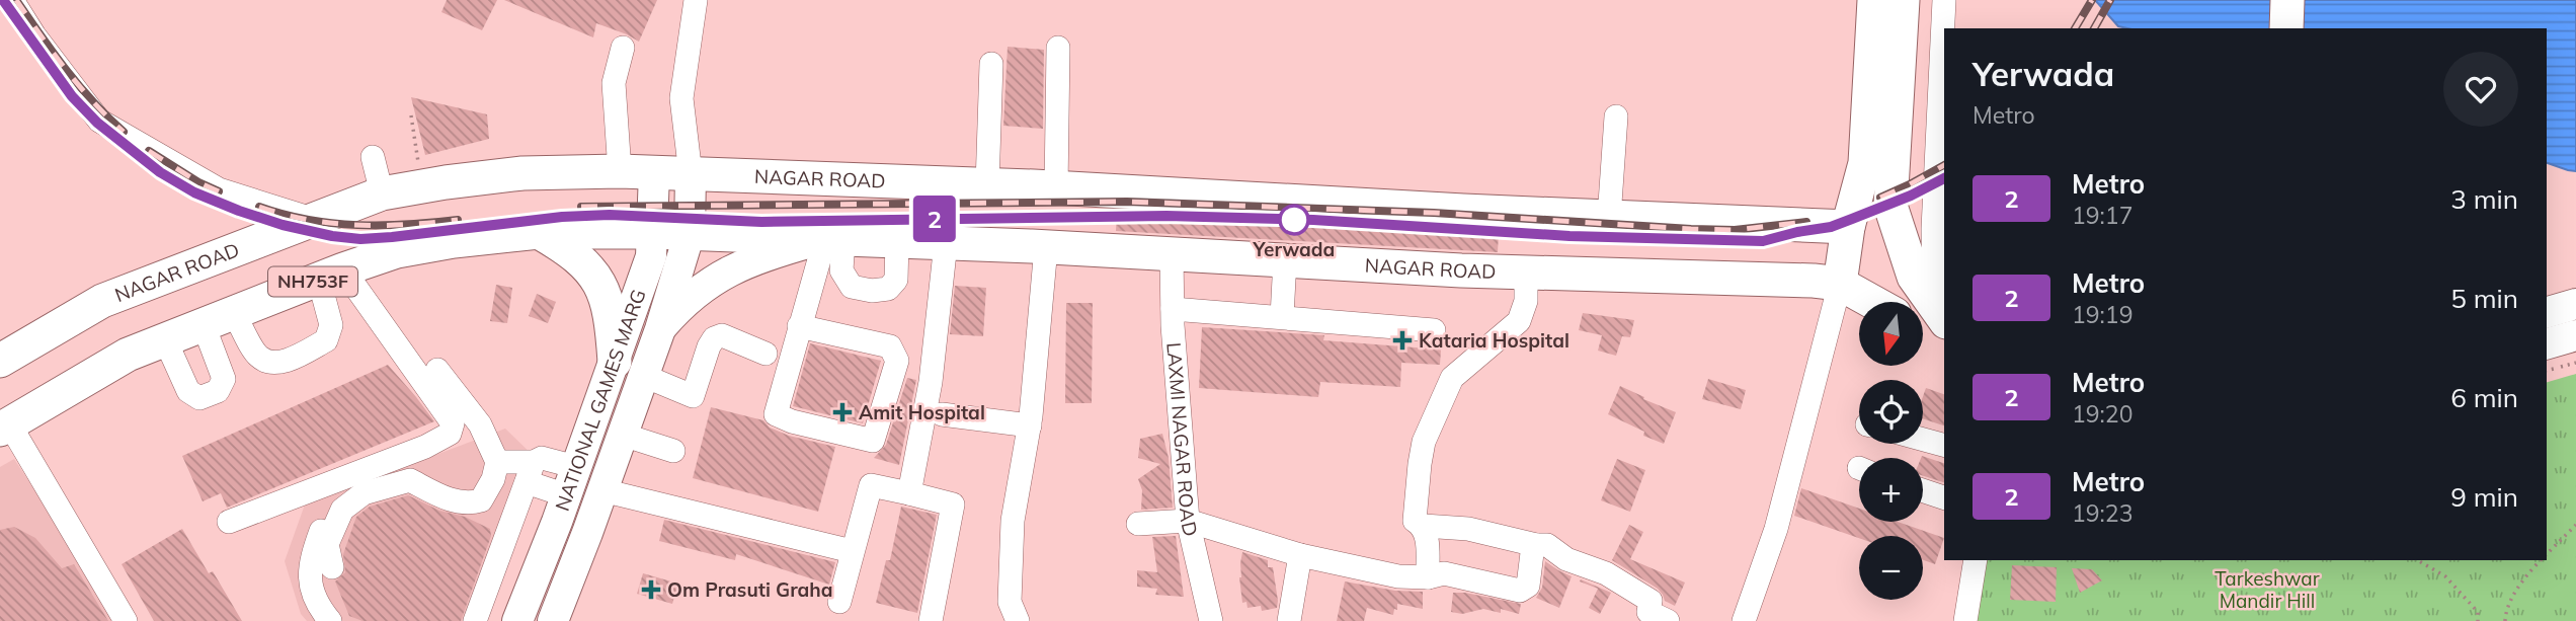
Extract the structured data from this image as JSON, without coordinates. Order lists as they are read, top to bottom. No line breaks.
{"streets":{"highway":["NAGAR ROAD","NH753F"],"main road":["NATIONAL GAMES MARG"],"street":["LAXMI NAGAR ROAD"]},"crossings":[["NAGAR ROAD","NATIONAL GAMES MARG"],["NAGAR ROAD","LAXMI NAGAR ROAD"]],"parks":["Tarkeshwar Mandir Hill"],"places":{"other":["Yerwada"],"health":["Kataria Hospital","Amit Hospital","Om Prasuti Graha"]},"lines":["metro line 2"],"north":"bottom","page":{"on_map":"2","heading":["Yerwada","Metro"],"list":[{"mark":"2","name":"Metro","note":"19:17","value":"3 min"},{"mark":"2","name":"Metro","note":"19:19","value":"5 min"},{"mark":"2","name":"Metro","note":"19:20","value":"6 min"},{"mark":"2","name":"Metro","note":"19:23","value":"9 min"}],"map_buttons":["+","−"]}}
